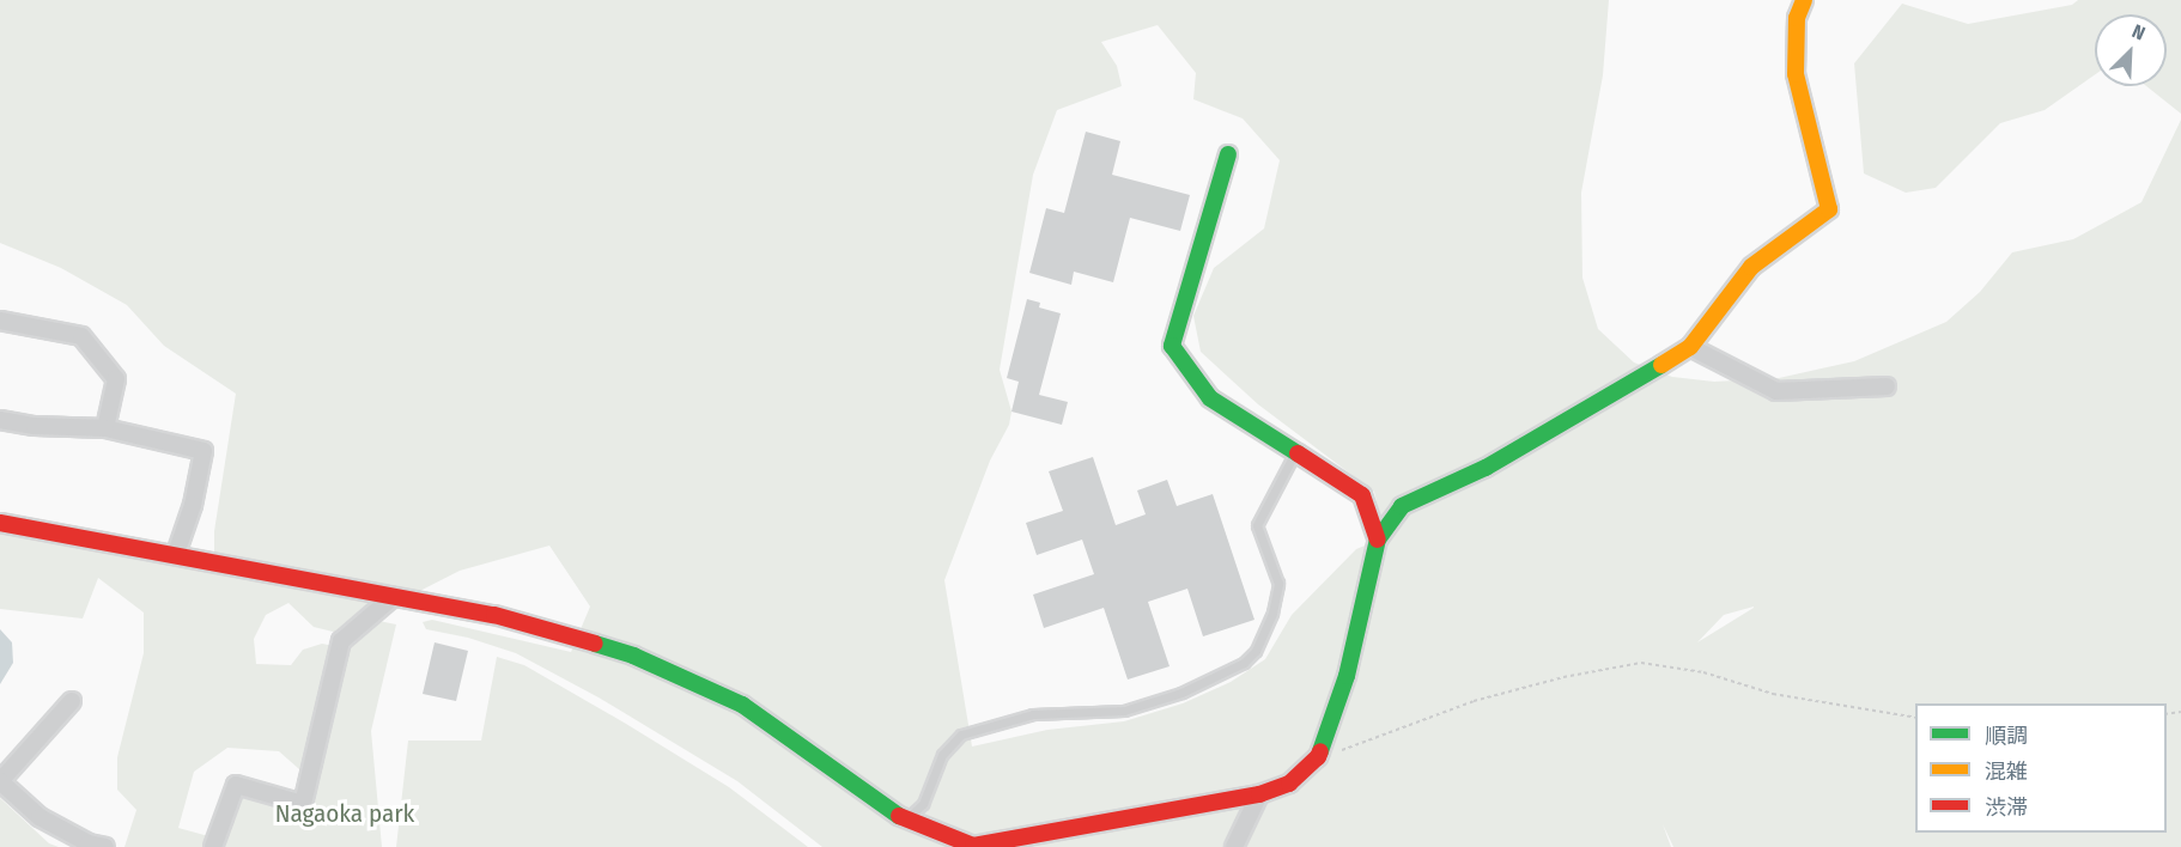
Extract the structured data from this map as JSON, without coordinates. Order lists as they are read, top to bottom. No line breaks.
{"parks":["Nagaoka park"],"legend":["順調","混雑","渋滞"],"north":"top right"}
